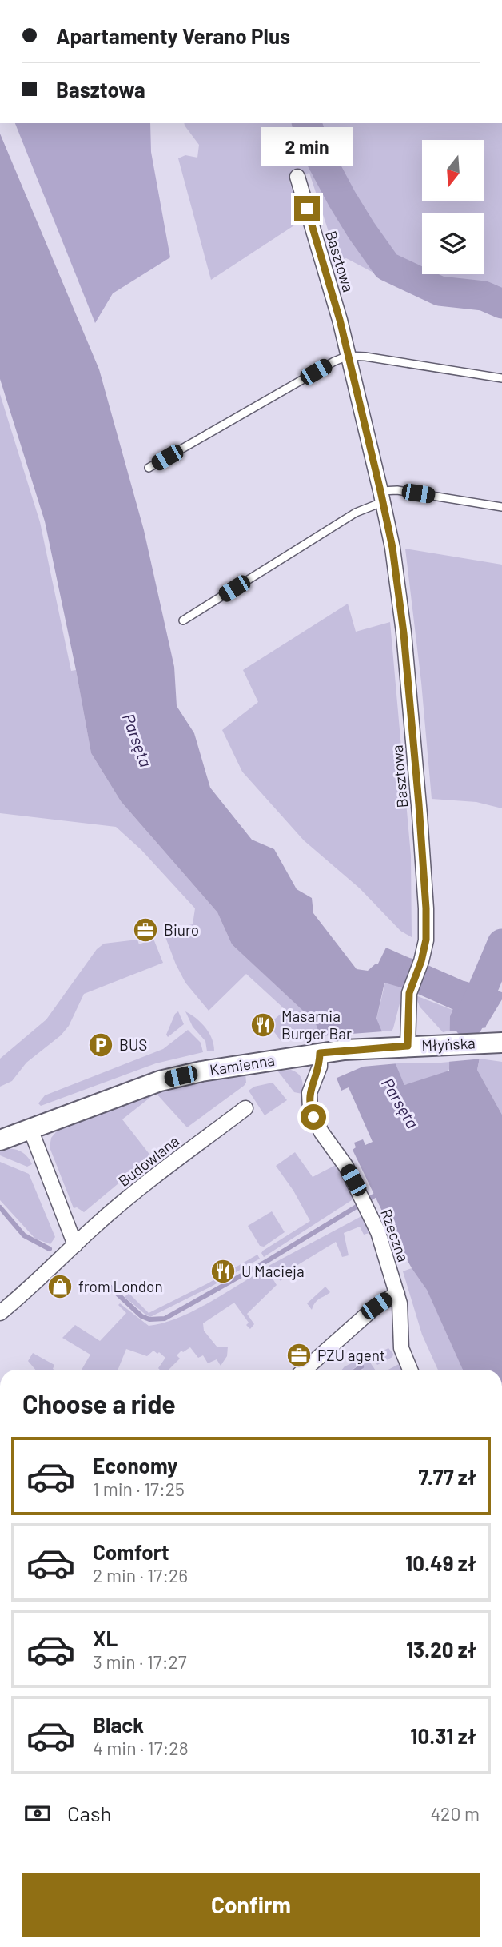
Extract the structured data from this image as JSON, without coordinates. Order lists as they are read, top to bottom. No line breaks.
{"streets":{"street":["Basztowa","Młyńska","Kamienna","Budowlana","Rzeczna"]},"crossings":[["Basztowa","Młyńska"],["Basztowa","Kamienna"],["Młyńska","Kamienna"],["Kamienna","Rzeczna"]],"water":["Parsęta"],"places":{"office":["Biuro","PZU agent"],"restaurant":["Masarnia Burger Bar","U Macieja"],"parking":["BUS"],"shop":["from London"]},"north":"bottom","page":{"banner":["Apartamenty Verano Plus","Basztowa"],"bubble":"2 min","heading":"Choose a ride","list":[{"name":"Economy","note":"1 min · 17:25","value":"7.77 zł"},{"name":"Comfort","note":"2 min · 17:26","value":"10.49 zł"},{"name":"XL","note":"3 min · 17:27","value":"13.20 zł"},{"name":"Black","note":"4 min · 17:28","value":"10.31 zł"}],"pay":["Cash","420 m"],"buttons":"Confirm"}}
